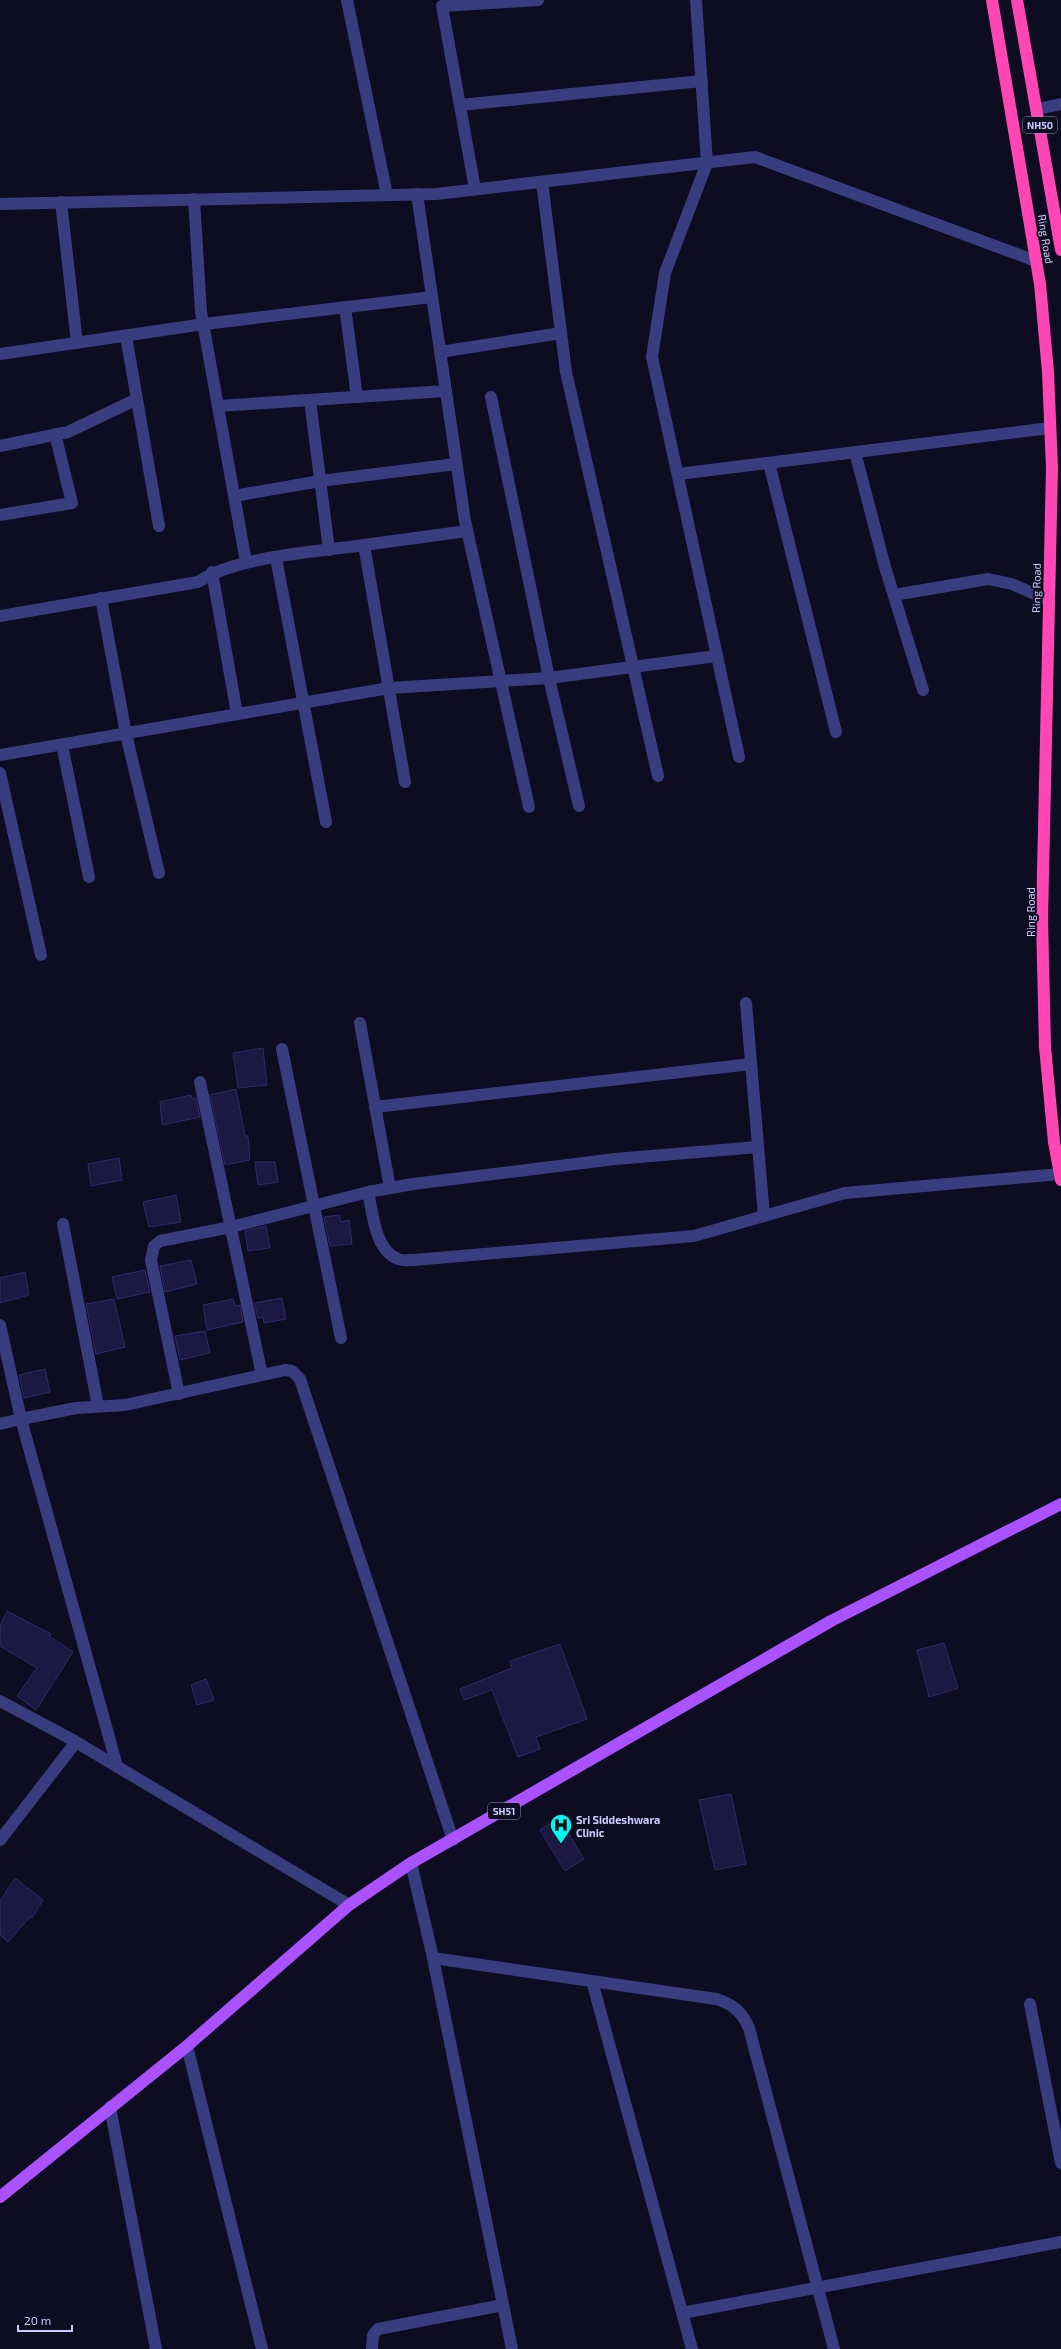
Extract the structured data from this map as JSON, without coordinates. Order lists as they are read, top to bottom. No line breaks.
{"streets":{"highway":["NH50","Ring Road"],"main road":["SH51"]},"places":{"hospital":["Sri Siddeshwara Clinic"]},"scale_bar":"20 m"}
